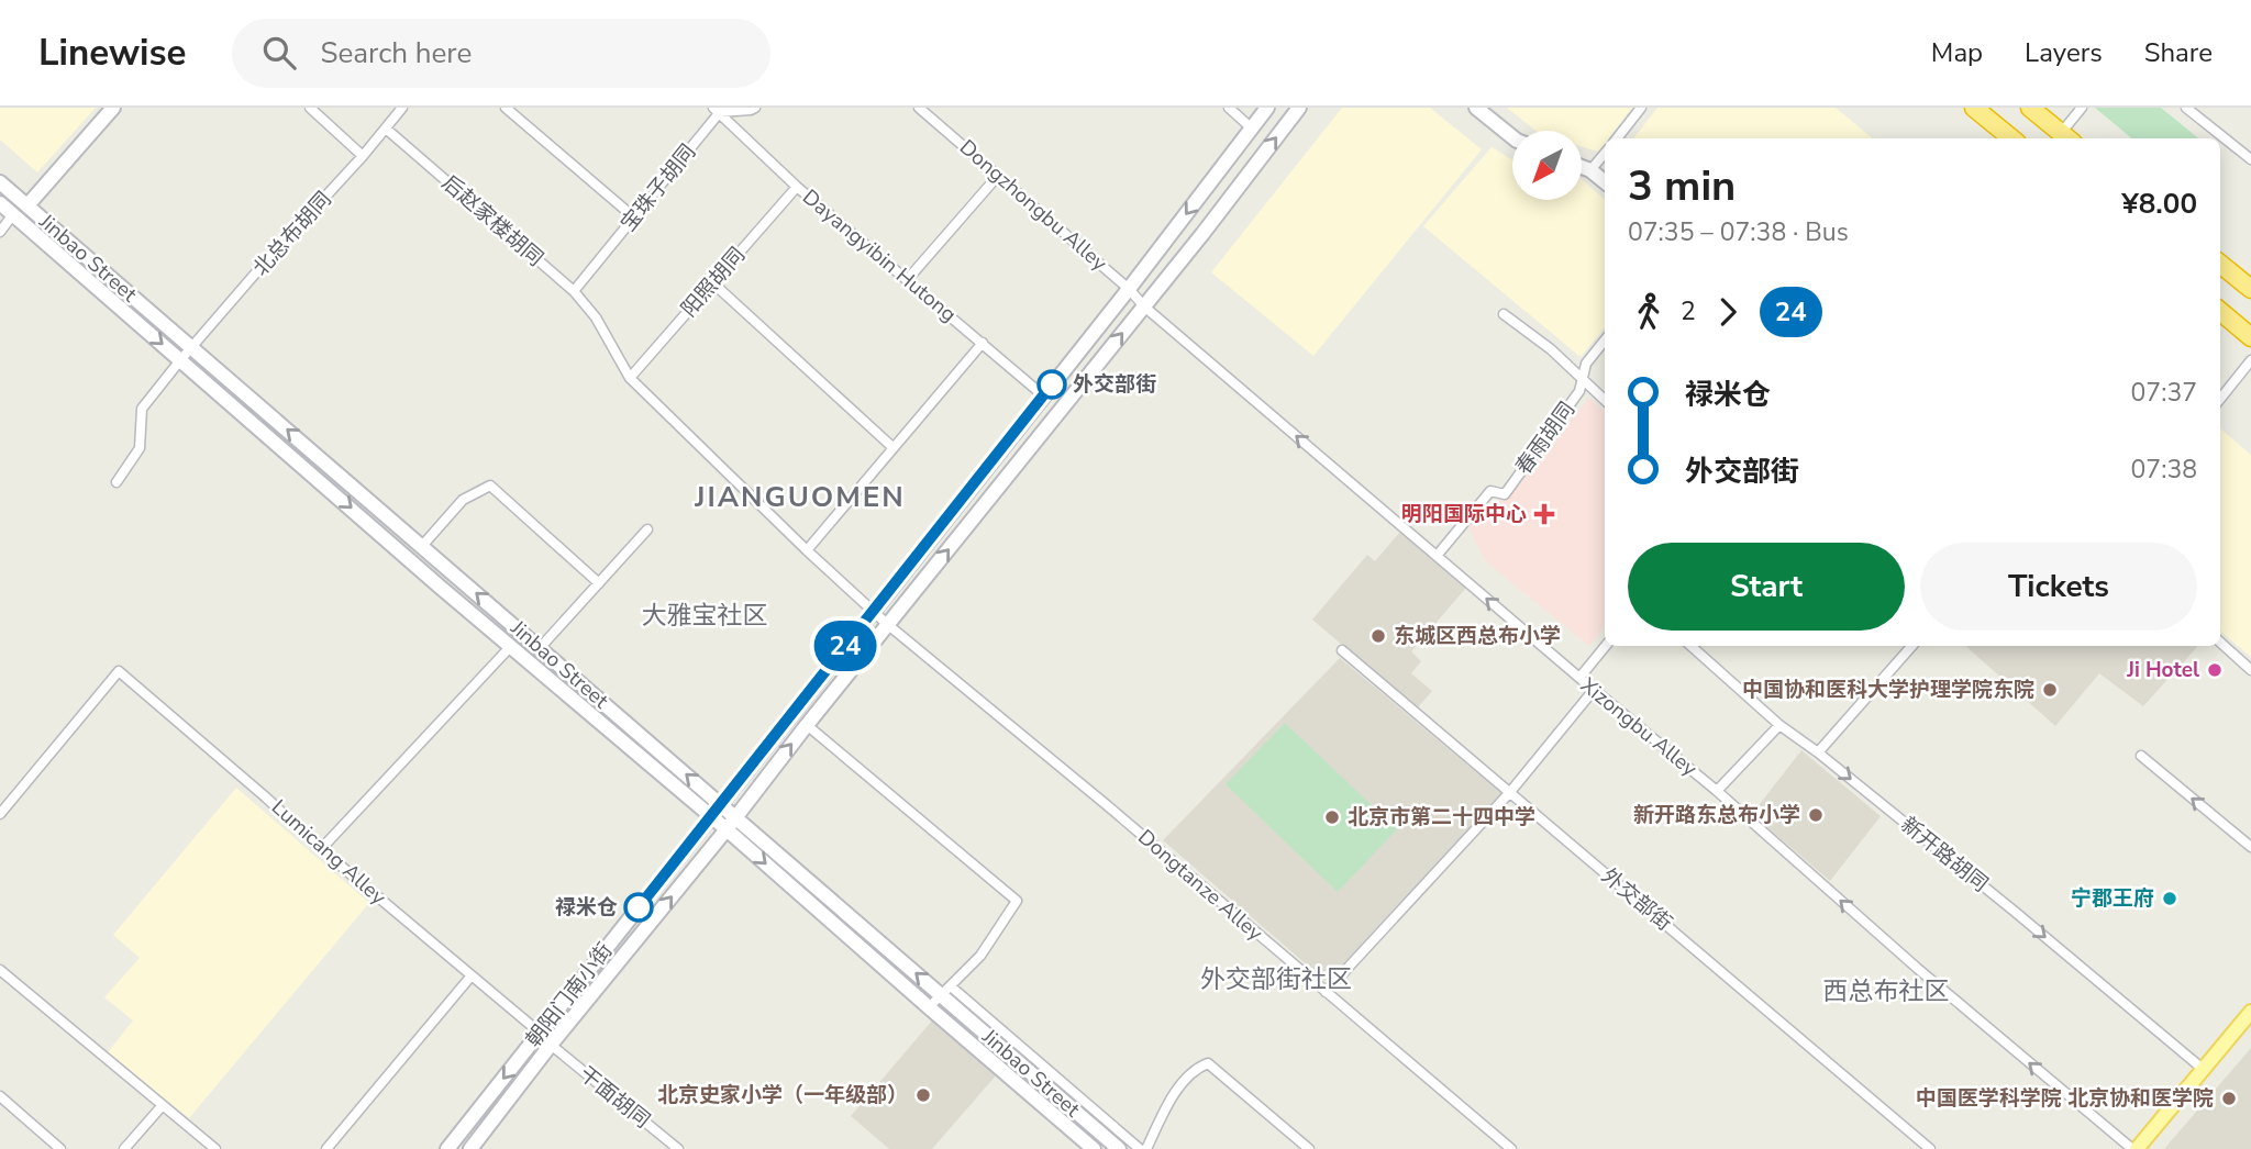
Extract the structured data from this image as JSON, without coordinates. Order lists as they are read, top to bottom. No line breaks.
{"streets":{"main road":["Jinbao Street","朝阳门南小街"],"street":["宝珠子胡同","Dongzhongbu Alley","后赵家楼胡同","北总布胡同","Dayangyibin Hutong","阳照胡同","春雨胡同","Xizongbu Alley","Lumicang Alley","新开路胡同","Dongtanze Alley","外交部街","干面胡同"]},"crossings":[["宝珠子胡同","后赵家楼胡同"],["宝珠子胡同","Dayangyibin Hutong"],["Dongzhongbu Alley","Xizongbu Alley"],["Dongzhongbu Alley","朝阳门南小街"],["后赵家楼胡同","北总布胡同"],["后赵家楼胡同","阳照胡同"],["后赵家楼胡同","Dongtanze Alley"],["北总布胡同","Jinbao Street"],["Dayangyibin Hutong","阳照胡同"],["Dayangyibin Hutong","朝阳门南小街"],["Jinbao Street","朝阳门南小街"],["春雨胡同","Xizongbu Alley"],["Xizongbu Alley","朝阳门南小街"],["Lumicang Alley","朝阳门南小街"],["Dongtanze Alley","朝阳门南小街"],["朝阳门南小街","干面胡同"]],"one_way":["Xizongbu Alley","新开路胡同"],"districts":["JIANGUOMEN","大雅宝社区","外交部街社区","西总布社区"],"places":{"other":["外交部街","东城区西总布小学","Ji Hotel","中国协和医科大学护理学院东院","新开路东总布小学","北京市第二十四中学","宁郡王府","禄米仓","北京史家小学（一年级部）","中国医学科学院 北京协和医学院"],"health":["明阳国际中心"]},"lines":["bus line 24"],"north":"bottom left","page":{"header":"Linewise","search":"Search here","nav":["Map","Layers","Share"],"on_map":"24","heading":["3 min","07:35 – 07:38 · Bus","¥8.00"],"legs":["2","24"],"list":[{"name":"禄米仓","value":"07:37"},{"name":"外交部街","value":"07:38"}],"buttons":["Start","Tickets"]}}
